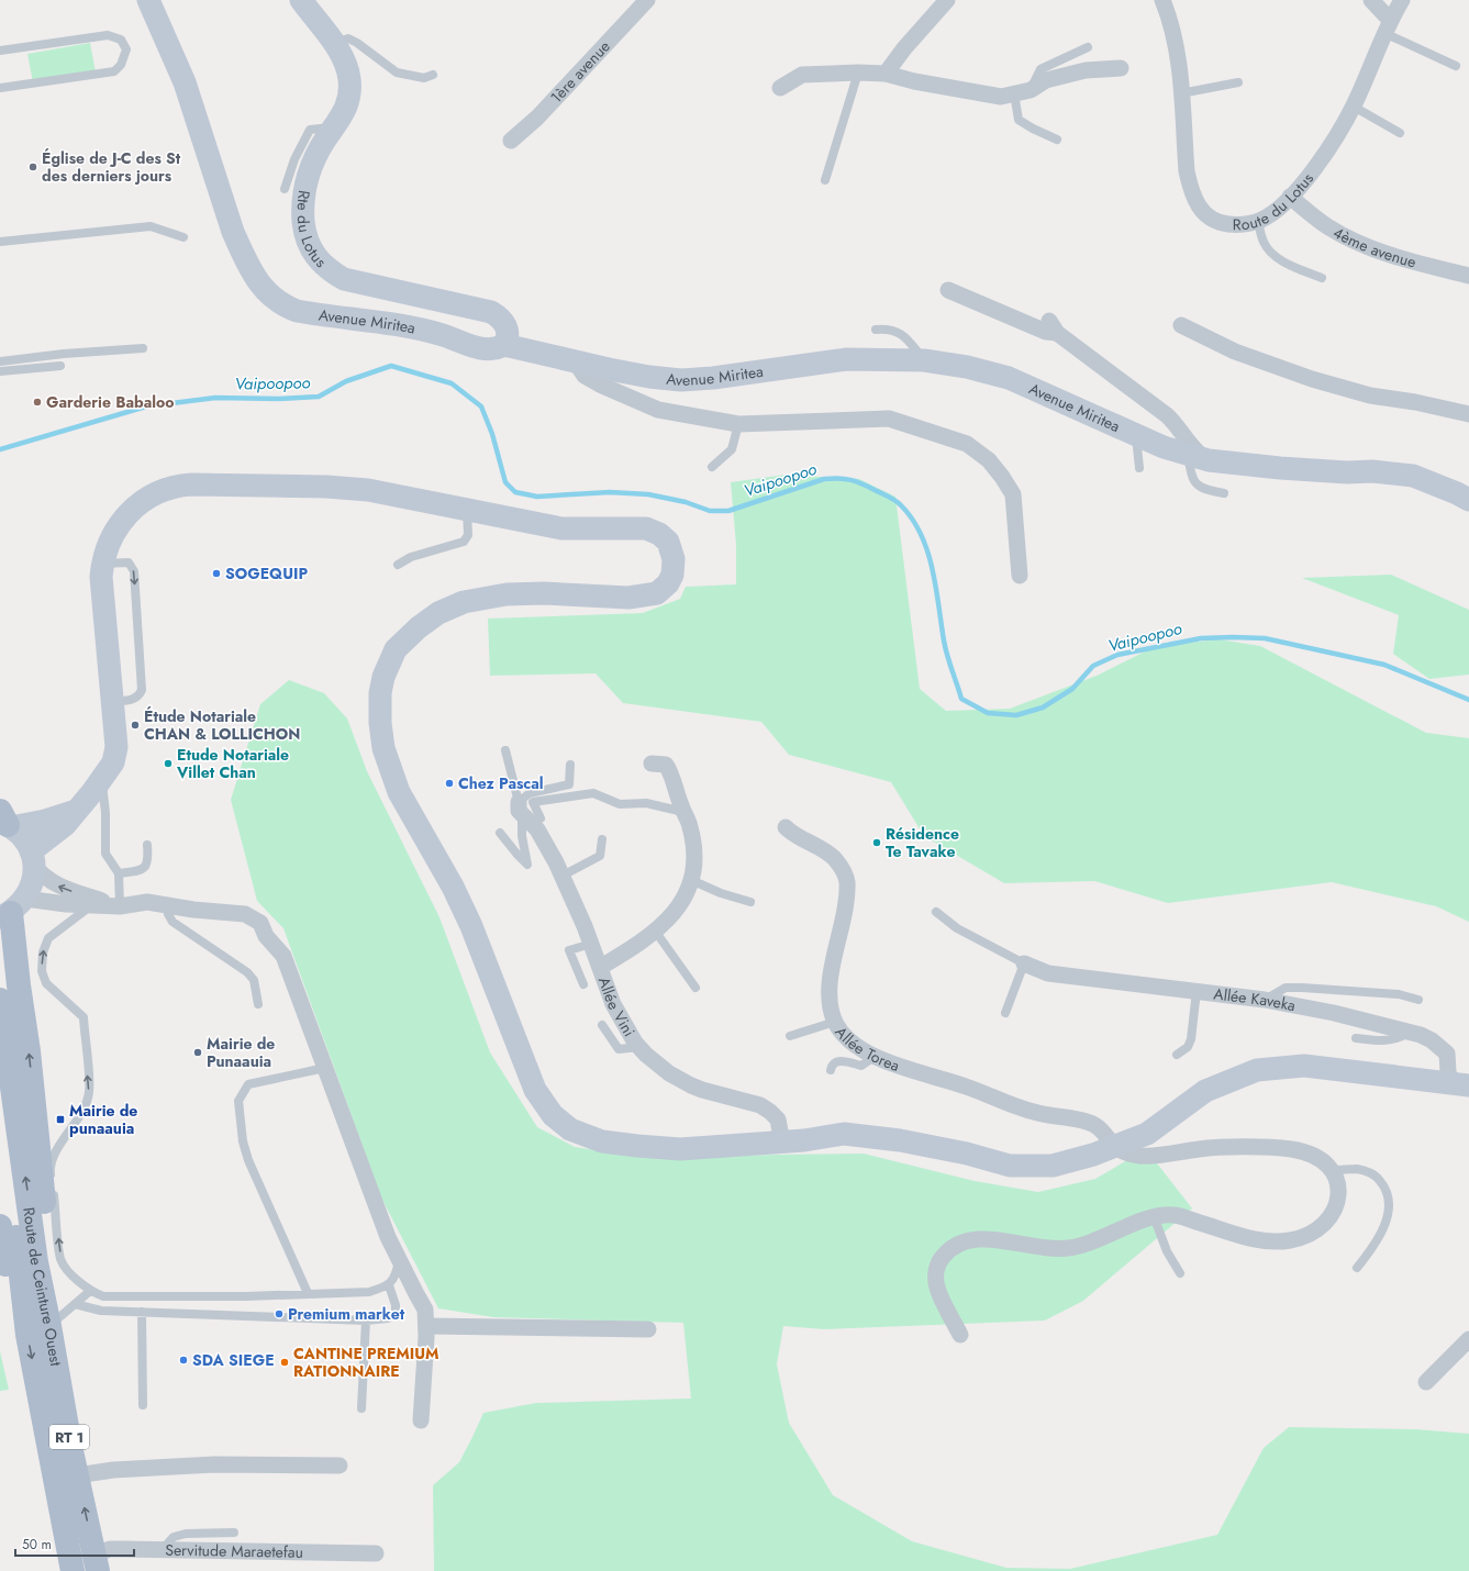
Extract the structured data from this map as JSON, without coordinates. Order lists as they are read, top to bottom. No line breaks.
{"streets":{"main road":["Rte du Lotus","Avenue Miritea","Route de Ceinture Ouest","RT 1"],"street":["1ère avenue","Route du Lotus","4ème avenue","Allée Kaveka","Allée Vini","Allée Torea","Servitude Maraetefau"]},"crossings":[["Route du Lotus","4ème avenue"],["Rte du Lotus","Avenue Miritea"],["Route de Ceinture Ouest","Servitude Maraetefau"]],"water":["Vaipoopoo"],"places":{"other":["Église de J-C des St des derniers jours","Garderie Babaloo","SOGEQUIP","Étude Notariale CHAN & LOLLICHON","Etude Notariale Villet Chan","Chez Pascal","Résidence Te Tavake","Mairie de Punaauia","Premium market","SDA SIEGE","CANTINE PREMIUM RATIONNAIRE"],"transit":["Mairie de punaauia"]},"scale_bar":"50 m"}
